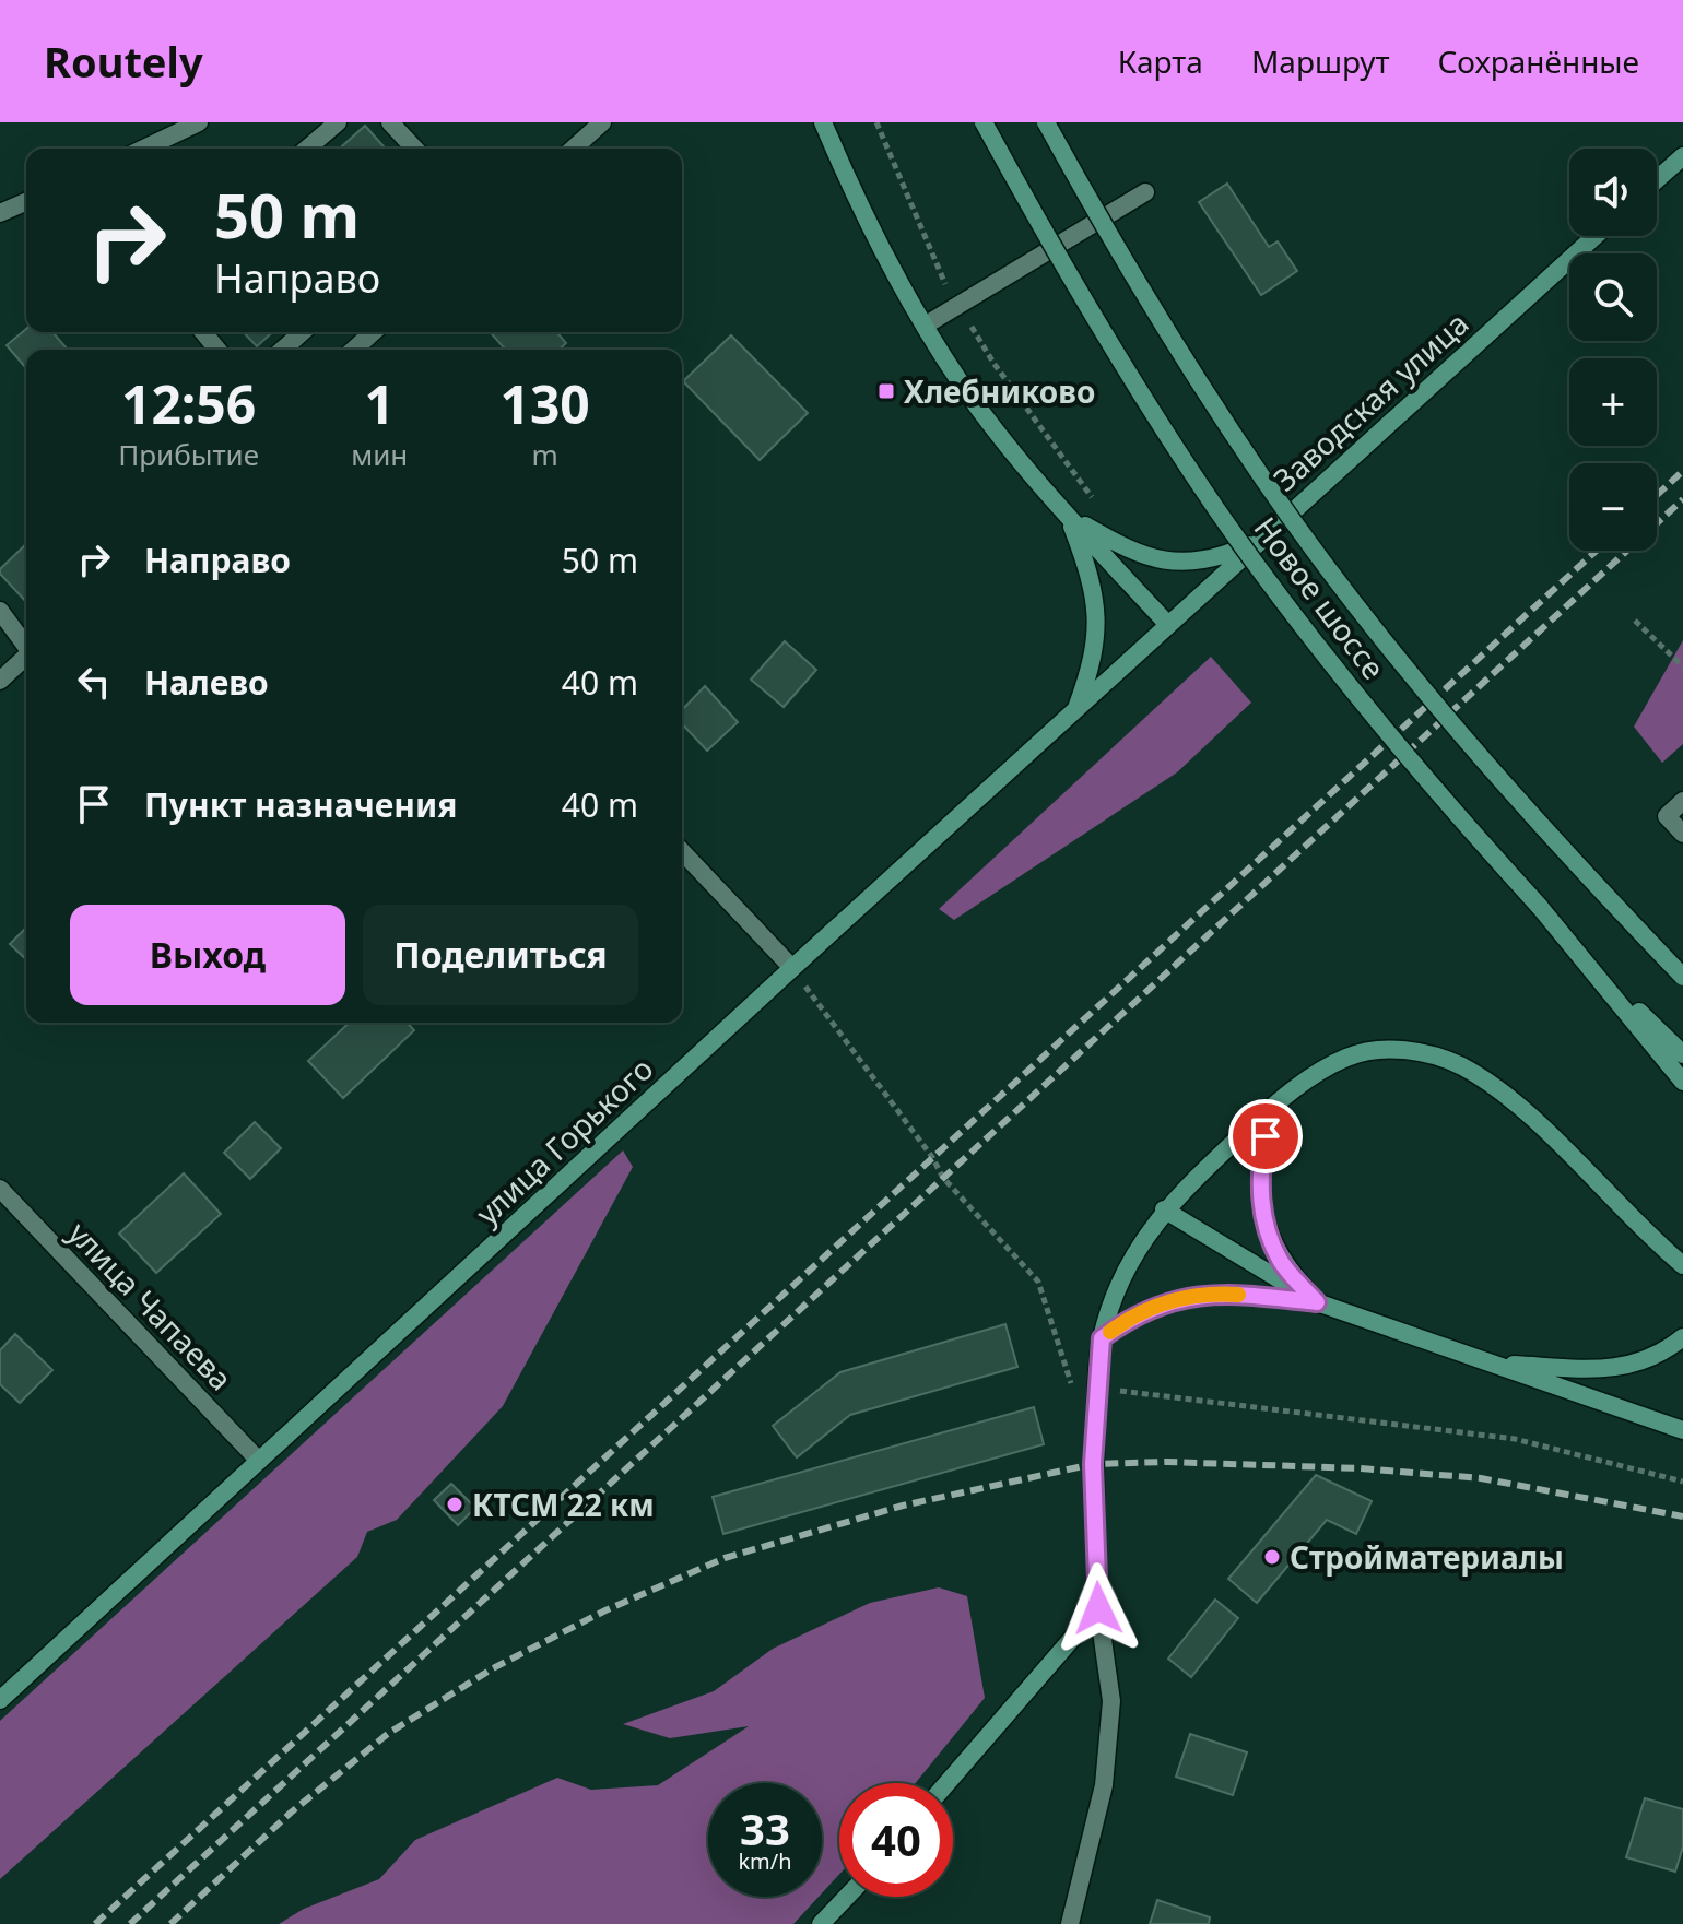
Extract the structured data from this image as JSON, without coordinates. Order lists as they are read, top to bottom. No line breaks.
{"streets":{"street":["Заводская улица","Новое шоссе","улица Горького","улица Чапаева"]},"crossings":[["Заводская улица","улица Горького"],["улица Горького","улица Чапаева"]],"places":{"transit":["Хлебниково"],"other":["КТСМ 22 км","Стройматериалы"]},"page":{"header":"Routely","nav":["Карта","Маршрут","Сохранённые"],"map_buttons":["+","−"],"turn":["50 m","Направо"],"eta":["12:56","Прибытие","1","мин","130","m"],"list":[{"name":"Направо","value":"50 m"},{"name":"Налево","value":"40 m"},{"name":"Пункт назначения","value":"40 m"}],"buttons":["Выход","Поделиться"],"speed":"33 km/h","limit":"40"}}
